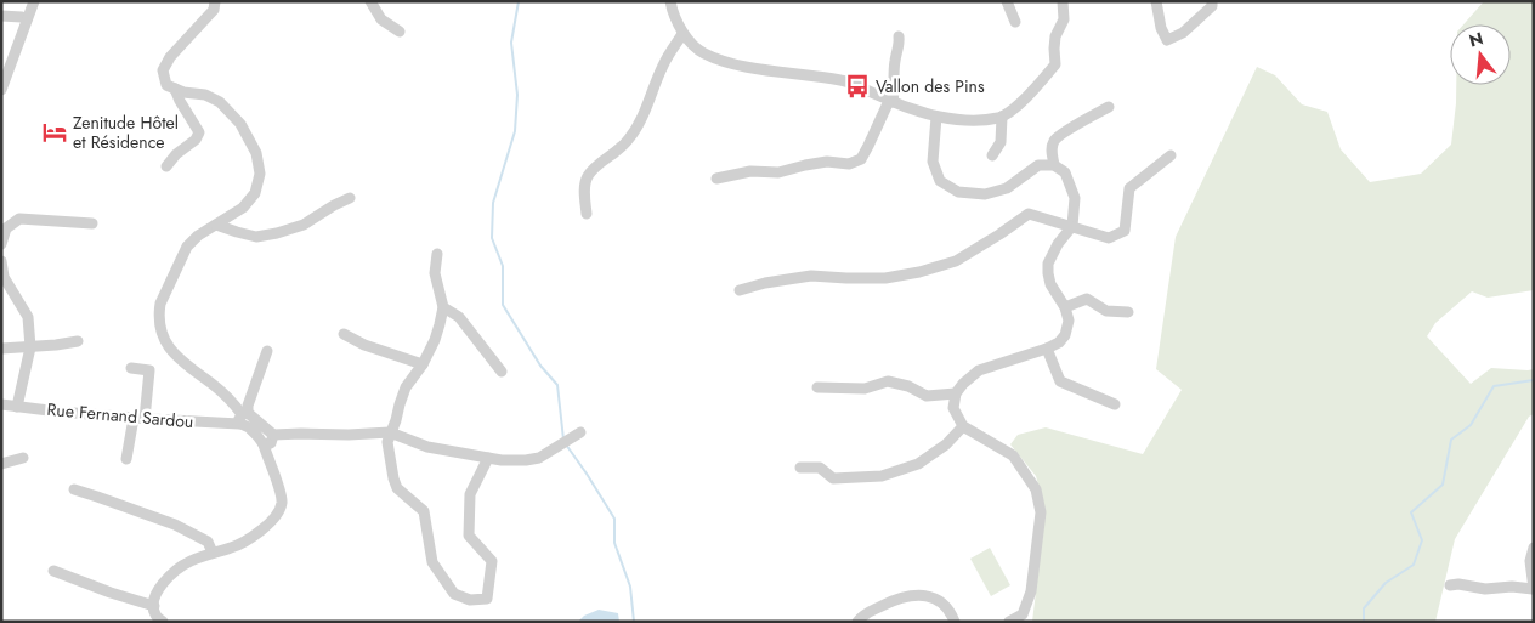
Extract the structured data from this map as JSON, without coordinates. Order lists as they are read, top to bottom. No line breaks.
{"streets":{"street":["Rue Fernand Sardou"]},"places":{"bus stop":["Vallon des Pins"],"hotel":["Zenitude Hôtel et Résidence"]},"north":"top"}
